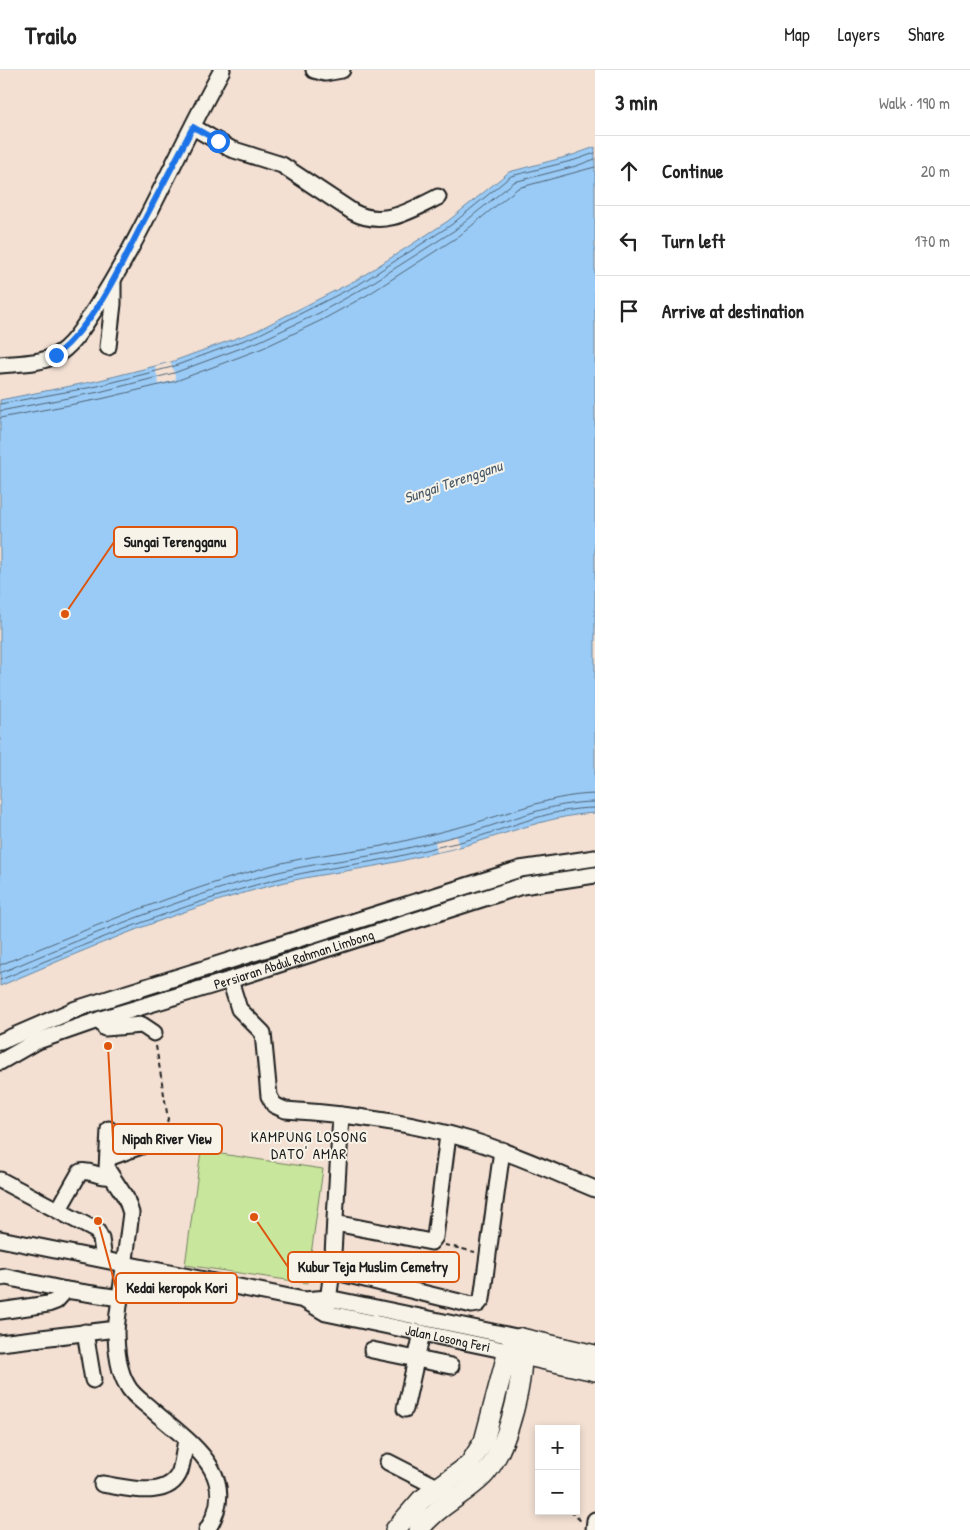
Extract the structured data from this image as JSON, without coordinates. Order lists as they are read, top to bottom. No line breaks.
{"streets":{"main road":["Jalan Losong Feri"],"street":["Persiaran Abdul Rahman Limbong"]},"districts":["KAMPUNG LOSONG DATO' AMAR"],"water":["Sungai Terengganu"],"places":["Sungai Terengganu","Nipah River View","Kubur Teja Muslim Cemetry","Kedai keropok Kori"],"page":{"header":"Trailo","nav":["Map","Layers","Share"],"heading":["3 min","Walk · 190 m"],"list":[["Continue","20 m"],["Turn left","170 m"],"Arrive at destination"],"map_buttons":["+","−"]}}
